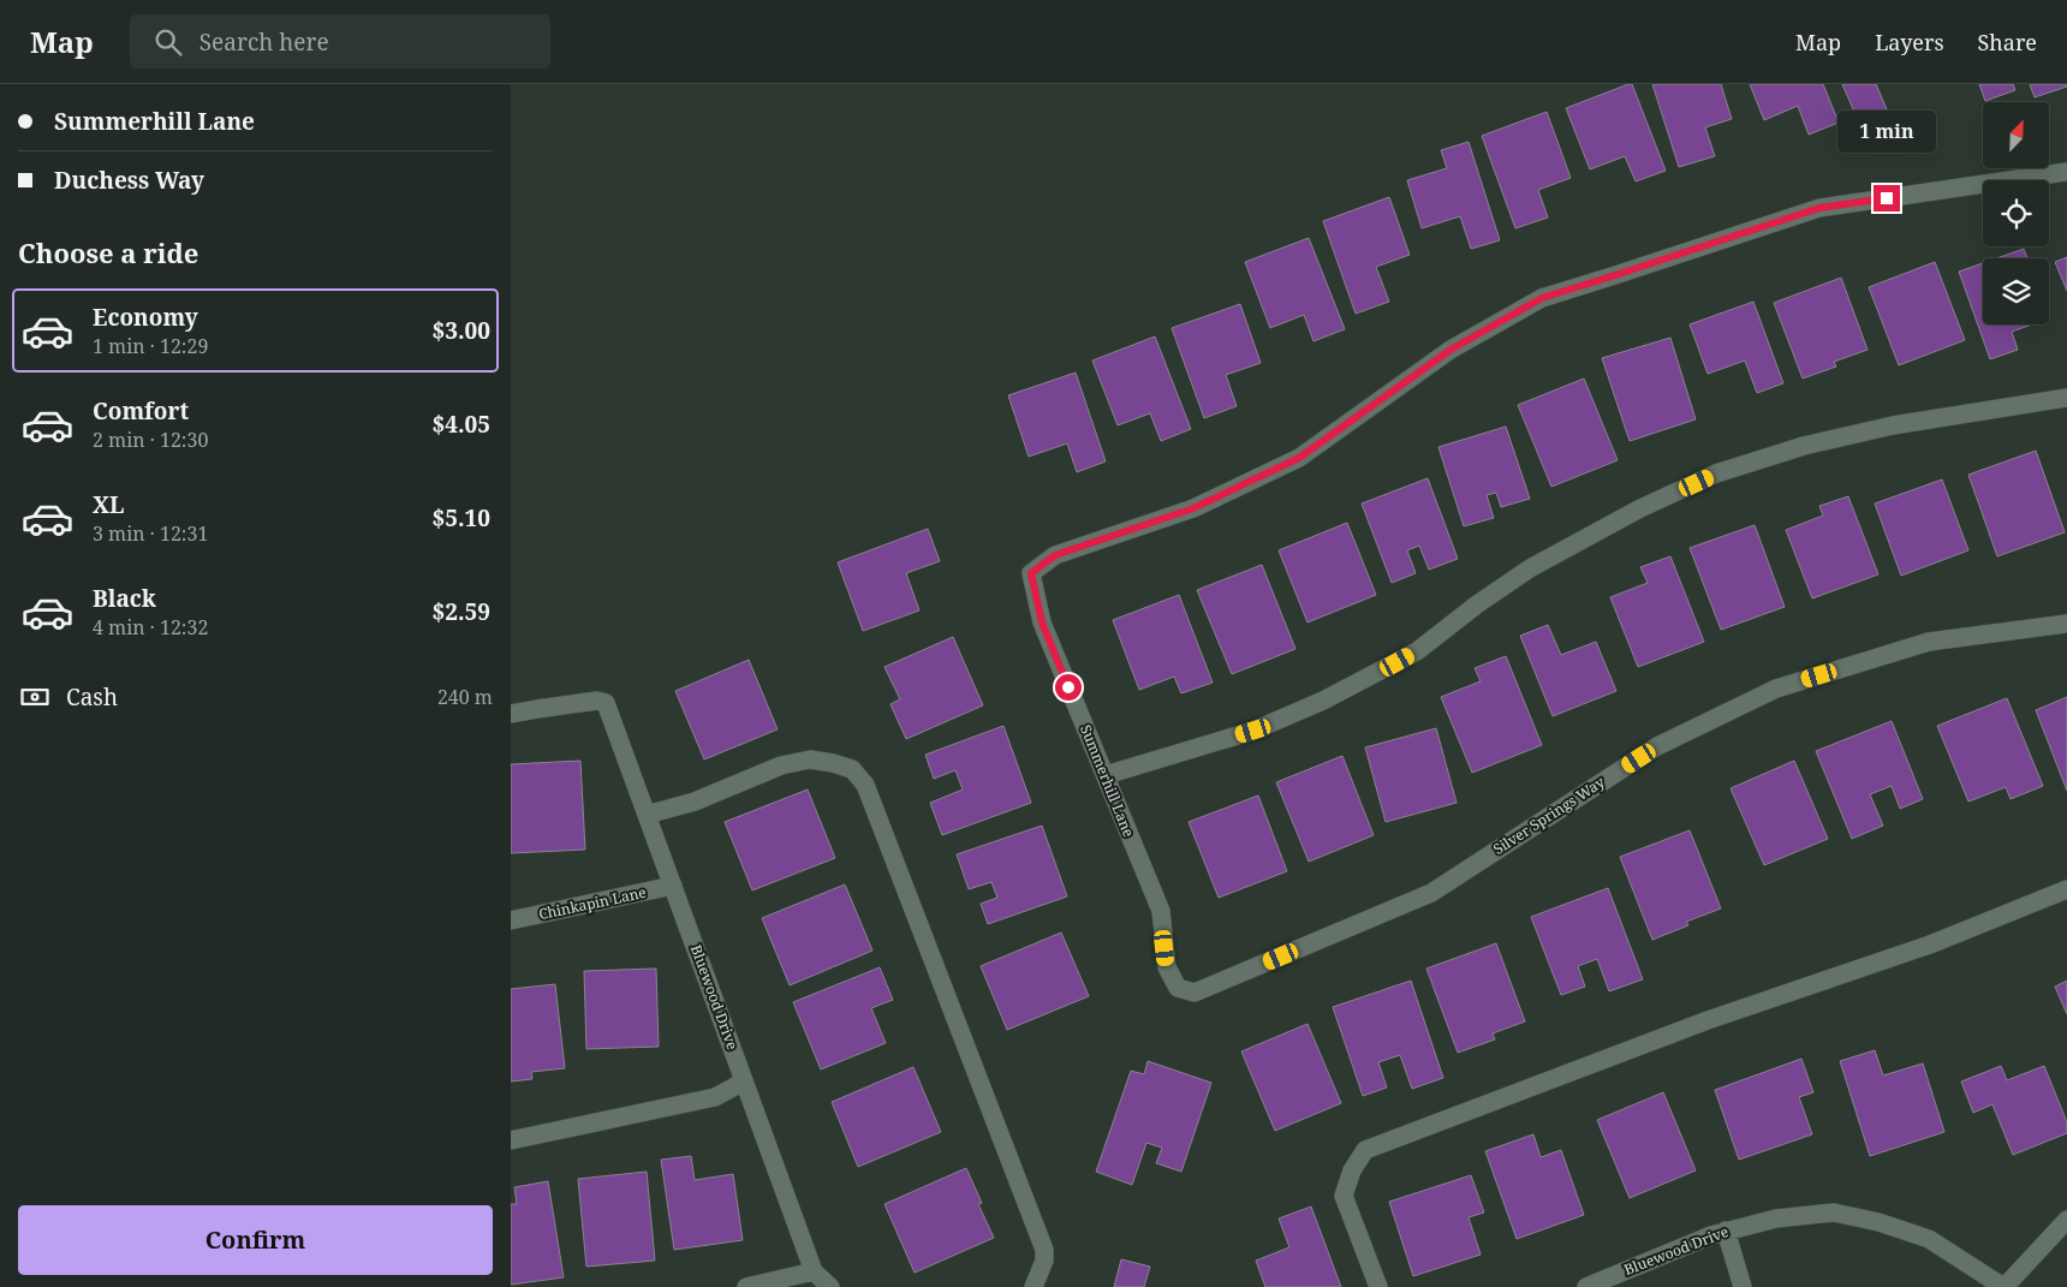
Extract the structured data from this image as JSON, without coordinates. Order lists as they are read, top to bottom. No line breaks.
{"streets":{"street":["Summerhill Lane","Silver Springs Way","Chinkapin Lane","Bluewood Drive"]},"crossings":[["Summerhill Lane","Silver Springs Way"],["Chinkapin Lane","Bluewood Drive"]],"north":"top right","page":{"header":"Map","search":"Search here","nav":["Map","Layers","Share"],"banner":["Summerhill Lane","Duchess Way"],"bubble":"1 min","heading":"Choose a ride","list":[{"name":"Economy","note":"1 min · 12:29","value":"$3.00"},{"name":"Comfort","note":"2 min · 12:30","value":"$4.05"},{"name":"XL","note":"3 min · 12:31","value":"$5.10"},{"name":"Black","note":"4 min · 12:32","value":"$2.59"}],"pay":["Cash","240 m"],"buttons":"Confirm"}}
